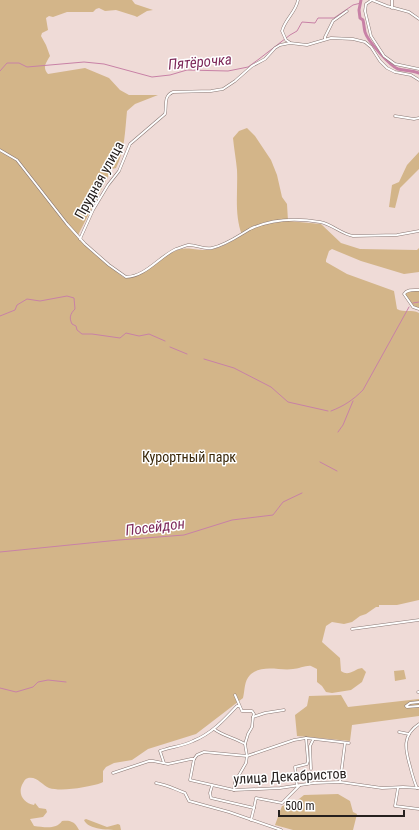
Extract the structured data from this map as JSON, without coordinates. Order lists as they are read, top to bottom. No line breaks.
{"streets":{"street":["Прудная улица","улица Декабристов"]},"water":["Пятёрочка","Посейдон"],"parks":["Курортный парк"],"scale_bar":"500 m"}
